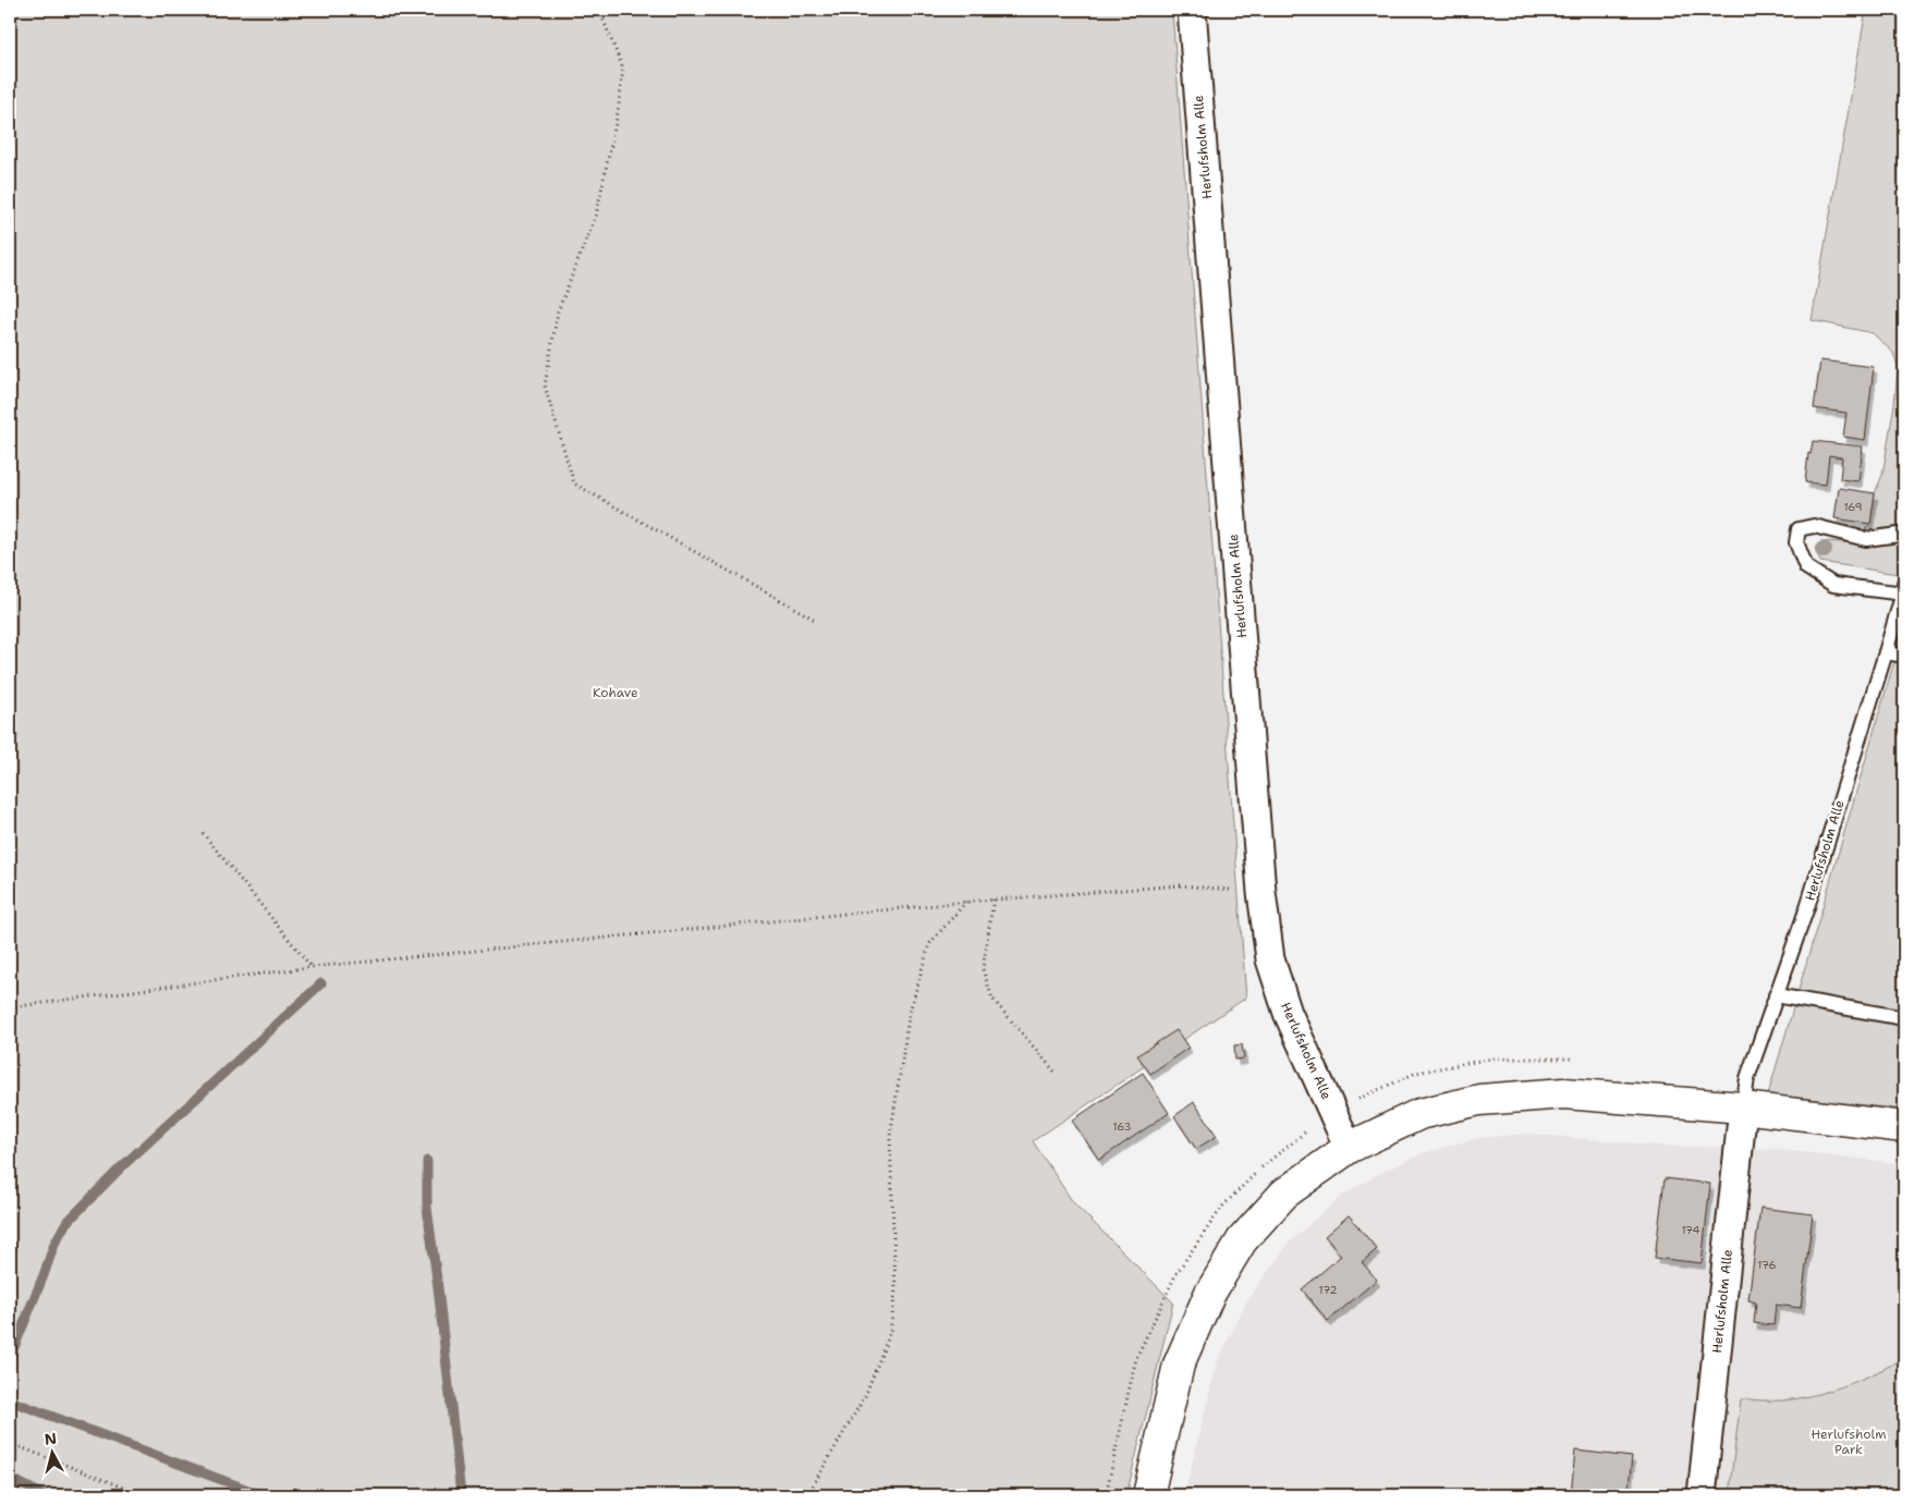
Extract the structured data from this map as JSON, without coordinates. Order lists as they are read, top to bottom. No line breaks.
{"streets":{"street":["Herlufsholm Alle"]},"parks":["Kohave","Herlufsholm Park"],"house_numbers":["169","163","174","176","172"],"north":"top"}
